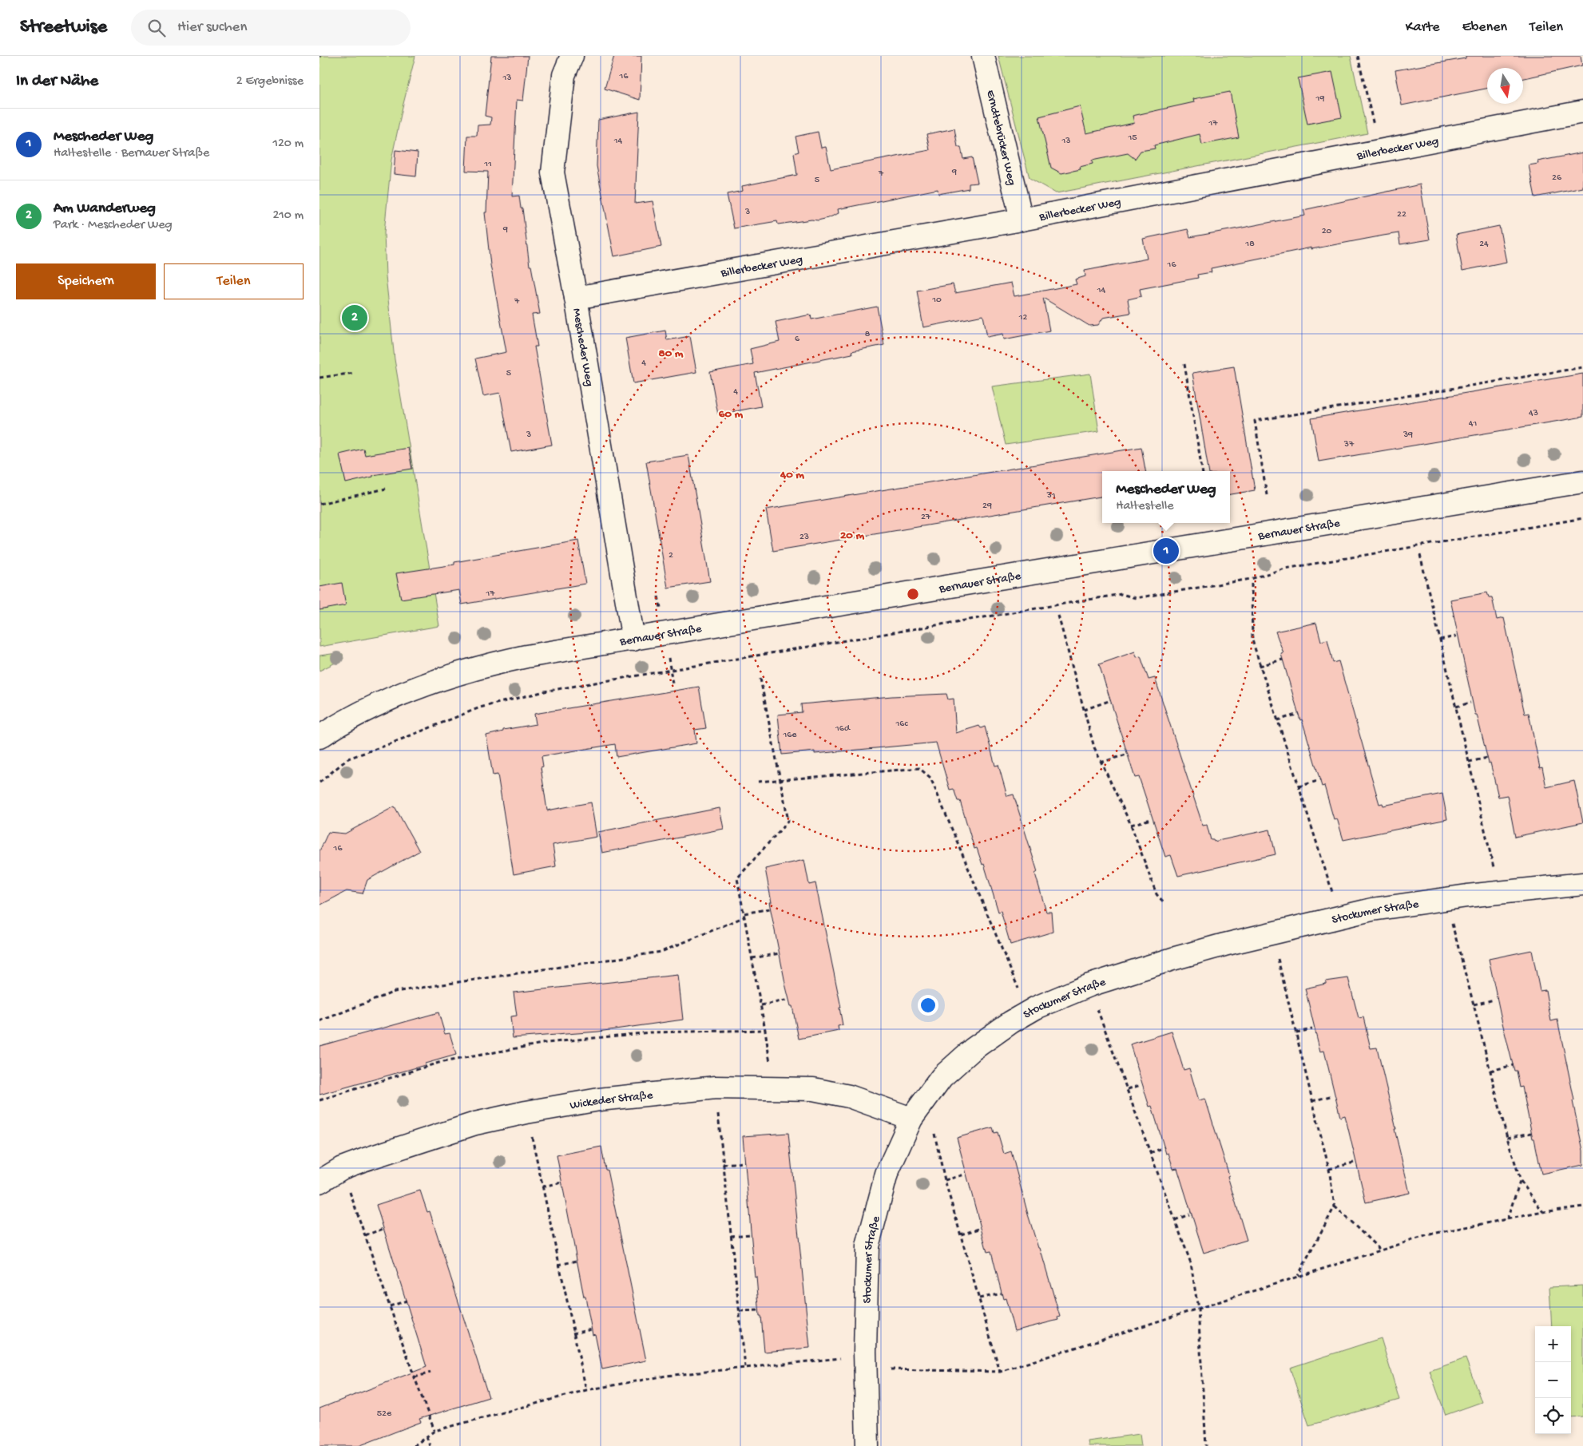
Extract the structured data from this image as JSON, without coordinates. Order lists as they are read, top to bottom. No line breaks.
{"streets":{"street":["Erndtebrücker Weg","Billerbecker Weg","Mescheder Weg","Bernauer Straße","Stockumer Straße","Wickeder Straße"]},"crossings":[["Erndtebrücker Weg","Billerbecker Weg"],["Billerbecker Weg","Mescheder Weg"],["Mescheder Weg","Bernauer Straße"],["Stockumer Straße","Wickeder Straße"]],"house_numbers":["16","13","19","17","15","14","13","11","9","7","26","5","3","22","9","20","18","24","16","14","10","7","12","8","6","4","5","4","43","41","3","39","37","31","29","27","23","2","17","16c","16d","16e","16","52e"],"north":"bottom","page":{"header":"Streetwise","search":"Hier suchen","nav":["Karte","Ebenen","Teilen"],"heading":["In der Nähe","2 Ergebnisse"],"list":[{"mark":"1","name":"Mescheder Weg","note":"Haltestelle · Bernauer Straße","value":"120 m"},{"mark":"2","name":"Am Wanderweg","note":"Park · Mescheder Weg","value":"210 m"}],"buttons":["Speichern","Teilen"],"pins":["2","1"],"popup":["Mescheder Weg","Haltestelle"],"map_buttons":["+","−"]},"rings":["80 m","60 m","40 m","20 m"]}
